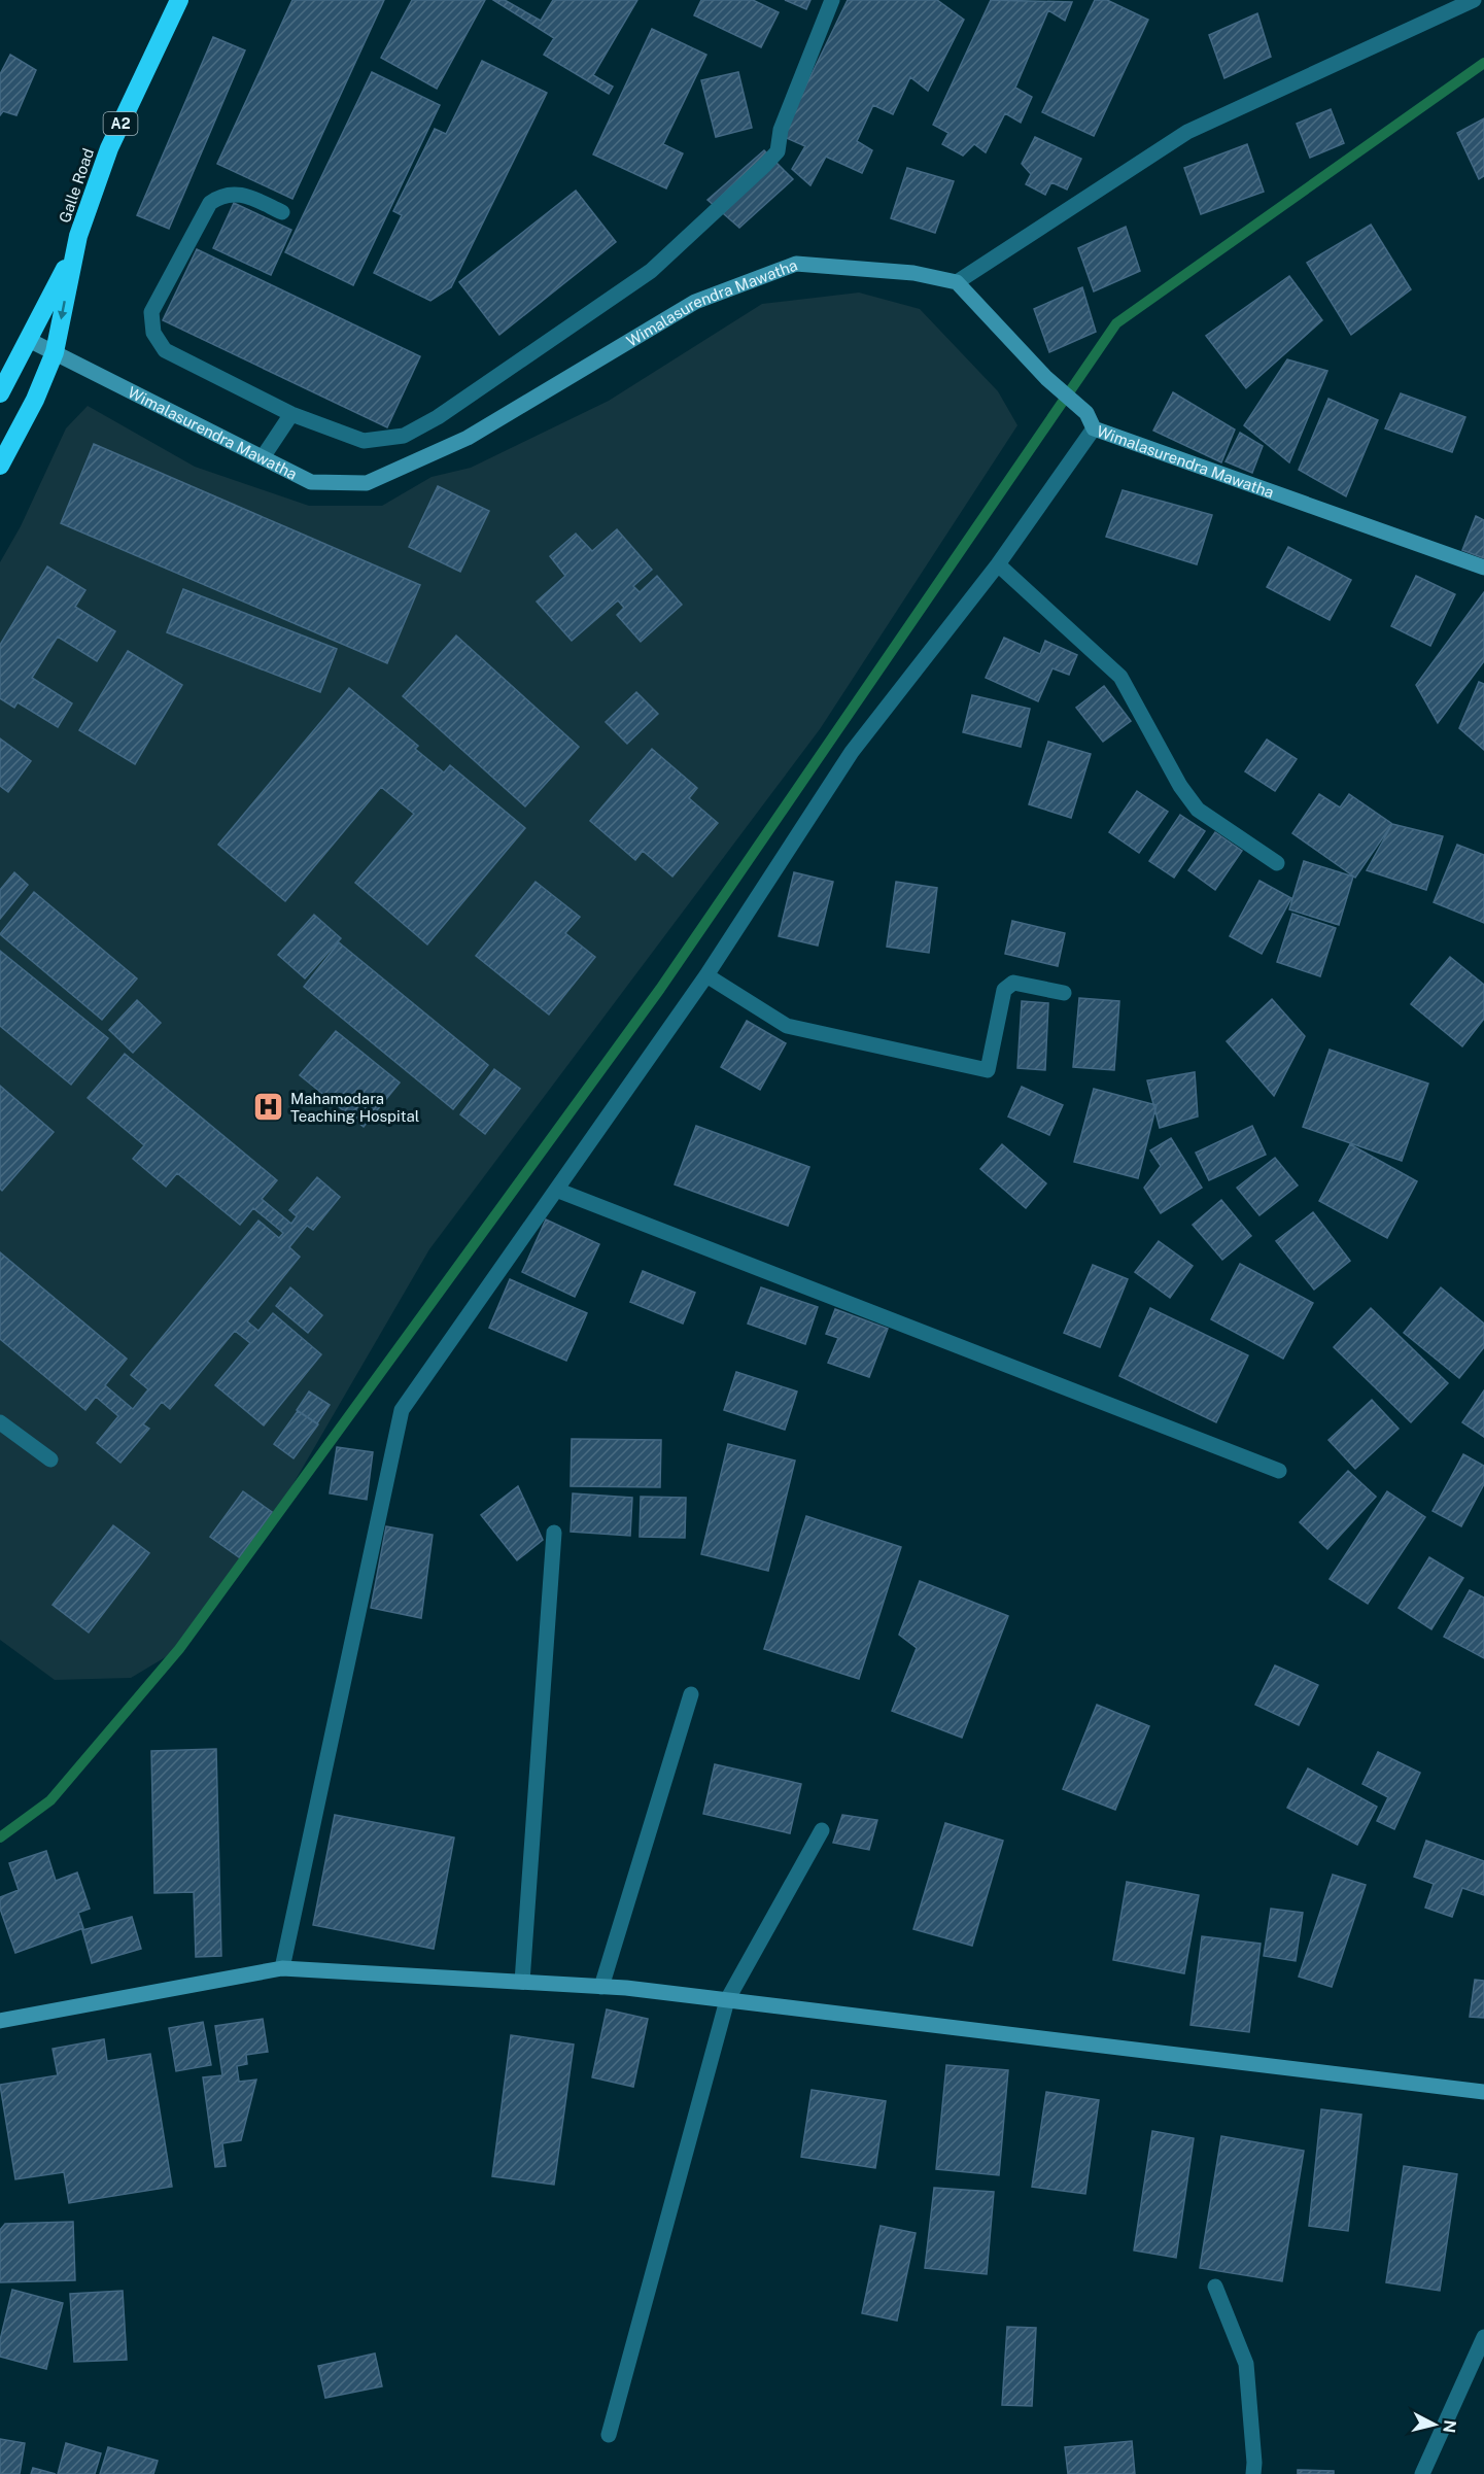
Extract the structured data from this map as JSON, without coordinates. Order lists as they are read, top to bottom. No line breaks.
{"streets":{"highway":["A2","Galle Road"],"street":["Wimalasurendra Mawatha"]},"crossings":[["Galle Road","Wimalasurendra Mawatha"]],"places":{"hospital":["Mahamodara Teaching Hospital"]},"north":"right"}
